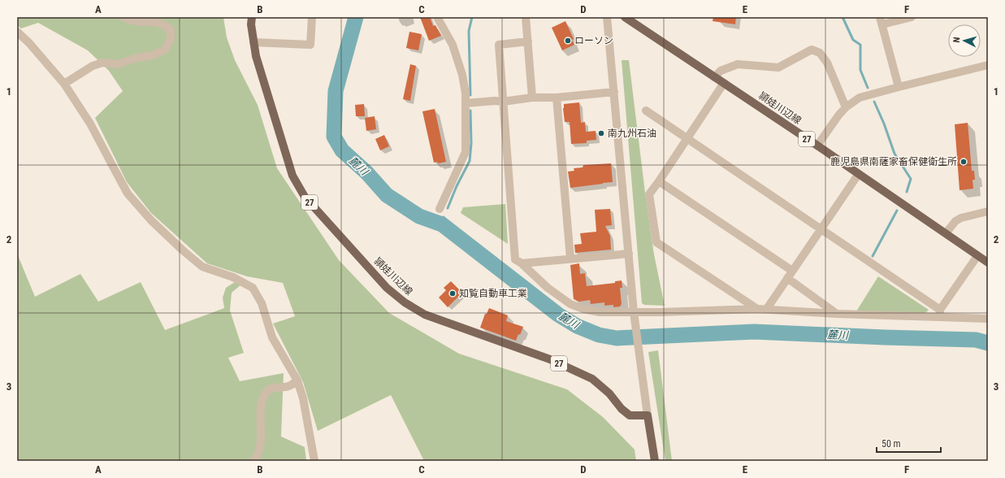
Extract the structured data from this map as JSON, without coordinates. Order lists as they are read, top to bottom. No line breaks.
{"streets":{"main road":["頴娃川辺線","27"]},"water":["麓川"],"places":["ローソン","南九州石油","鹿児島県南薩家畜保健衛生所","知覧自動車工業"],"scale_bar":"50 m","north":"left","grid":{"columns":["A","B","C","D","E","F"],"rows":["1","2","3"]}}
